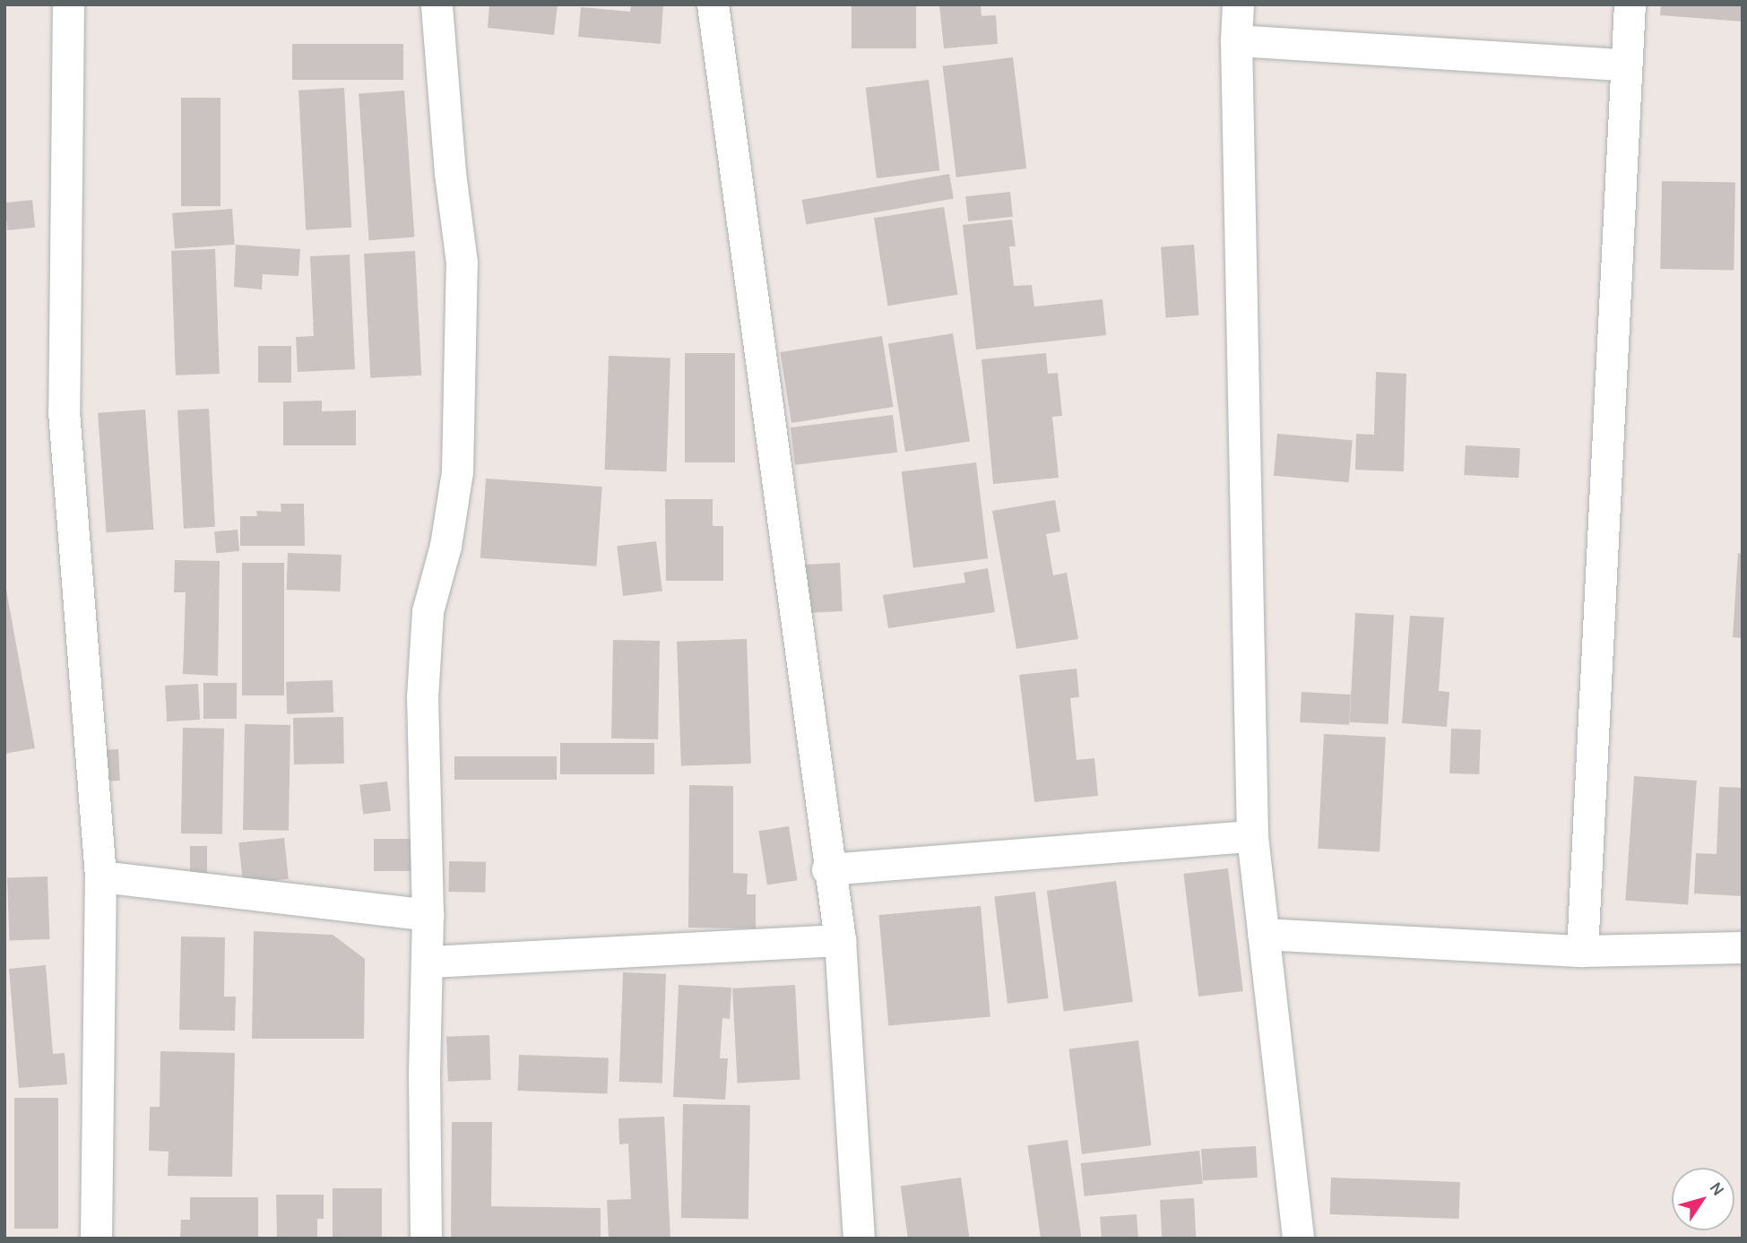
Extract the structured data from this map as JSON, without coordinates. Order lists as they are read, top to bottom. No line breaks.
{"north":"top right"}
